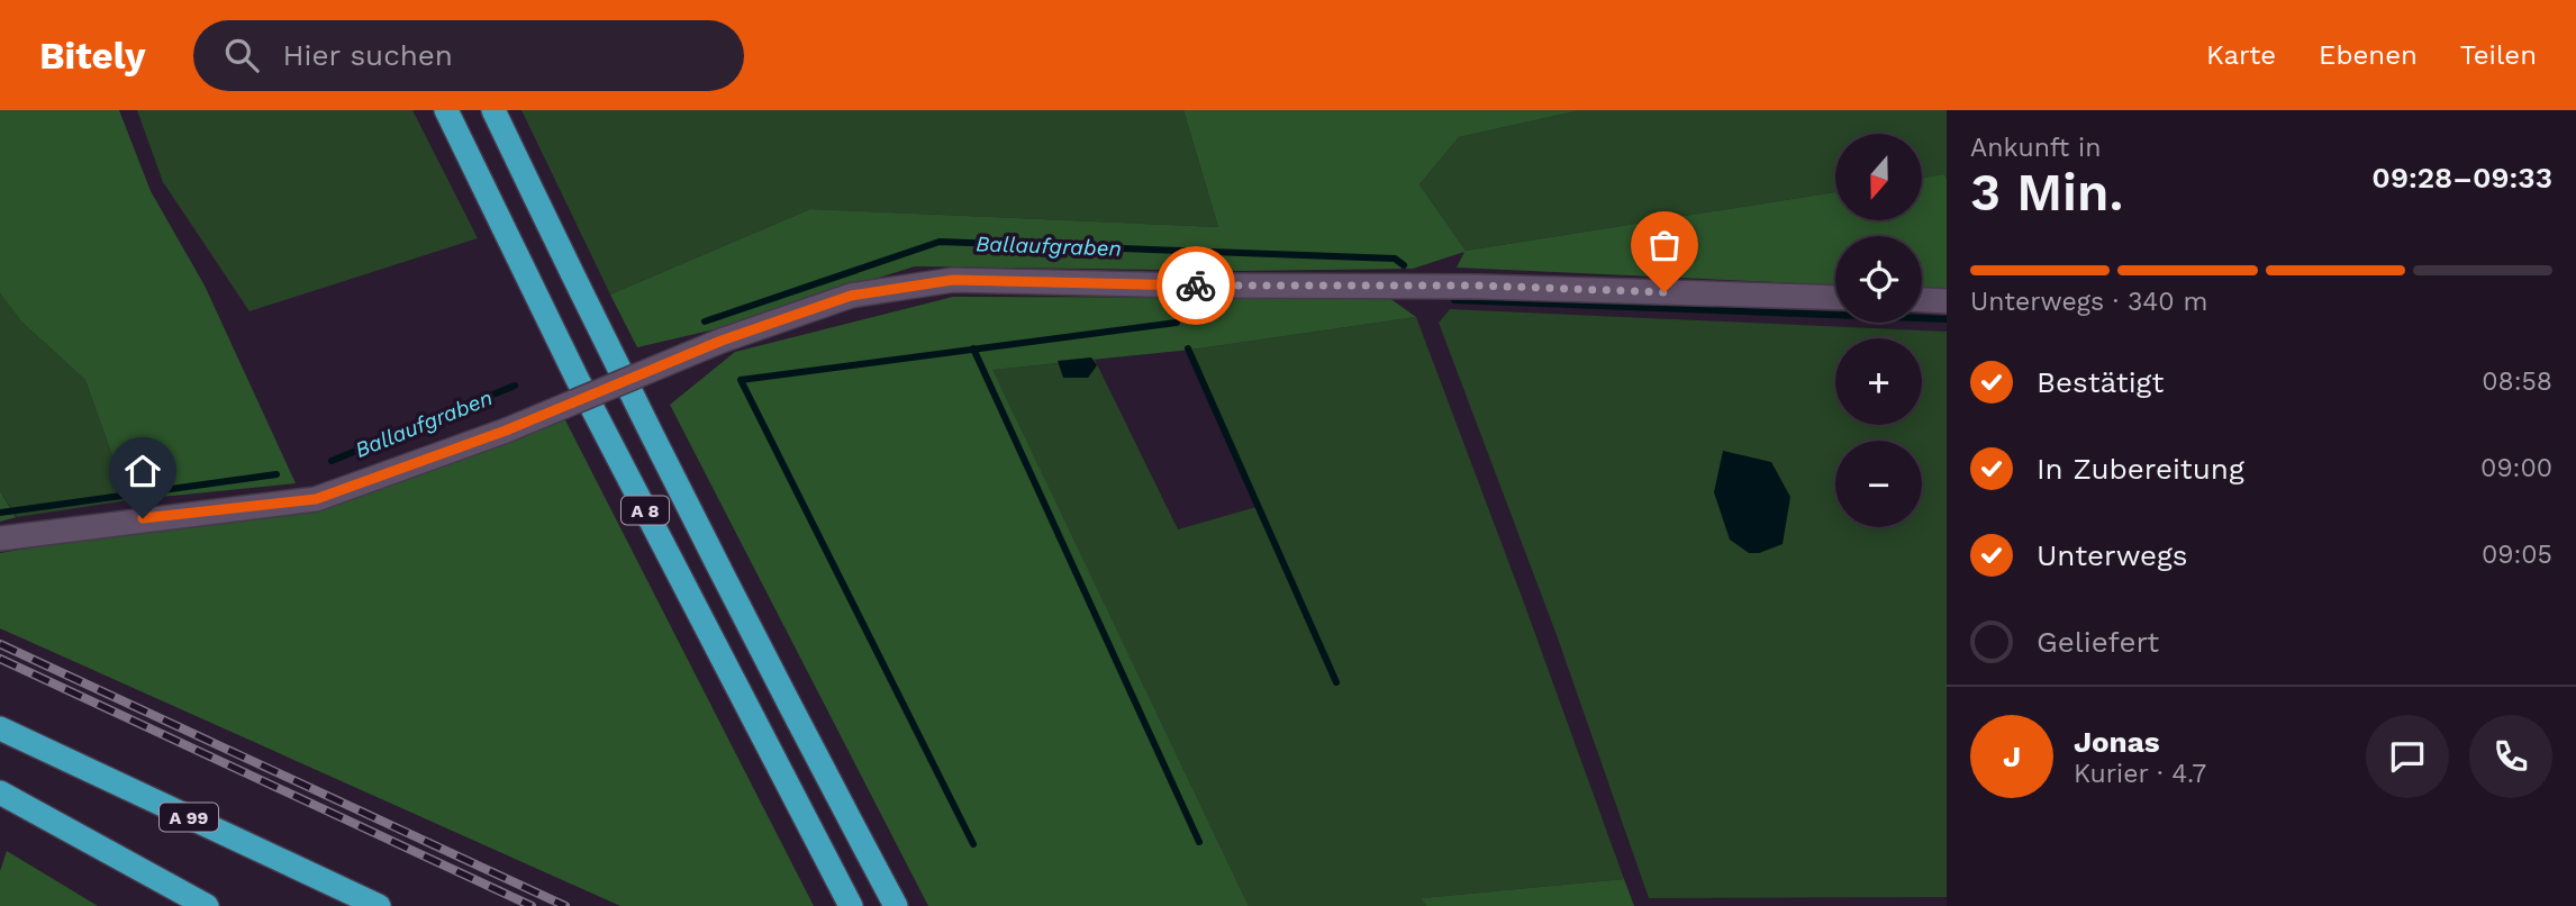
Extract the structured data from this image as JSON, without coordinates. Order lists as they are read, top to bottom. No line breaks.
{"streets":{"highway":["A 8","A 99"]},"water":["Ballaufgraben"],"north":"bottom","page":{"header":"Bitely","search":"Hier suchen","nav":["Karte","Ebenen","Teilen"],"heading":["3 Min.","Ankunft in","09:28–09:33"],"panel":["Jonas","Kurier · 4.7"],"map_buttons":["+","−"],"bar":"Unterwegs · 340 m","list":[["Bestätigt","08:58"],["In Zubereitung","09:00"],["Unterwegs","09:05"],"Geliefert"],"round":"J"}}
